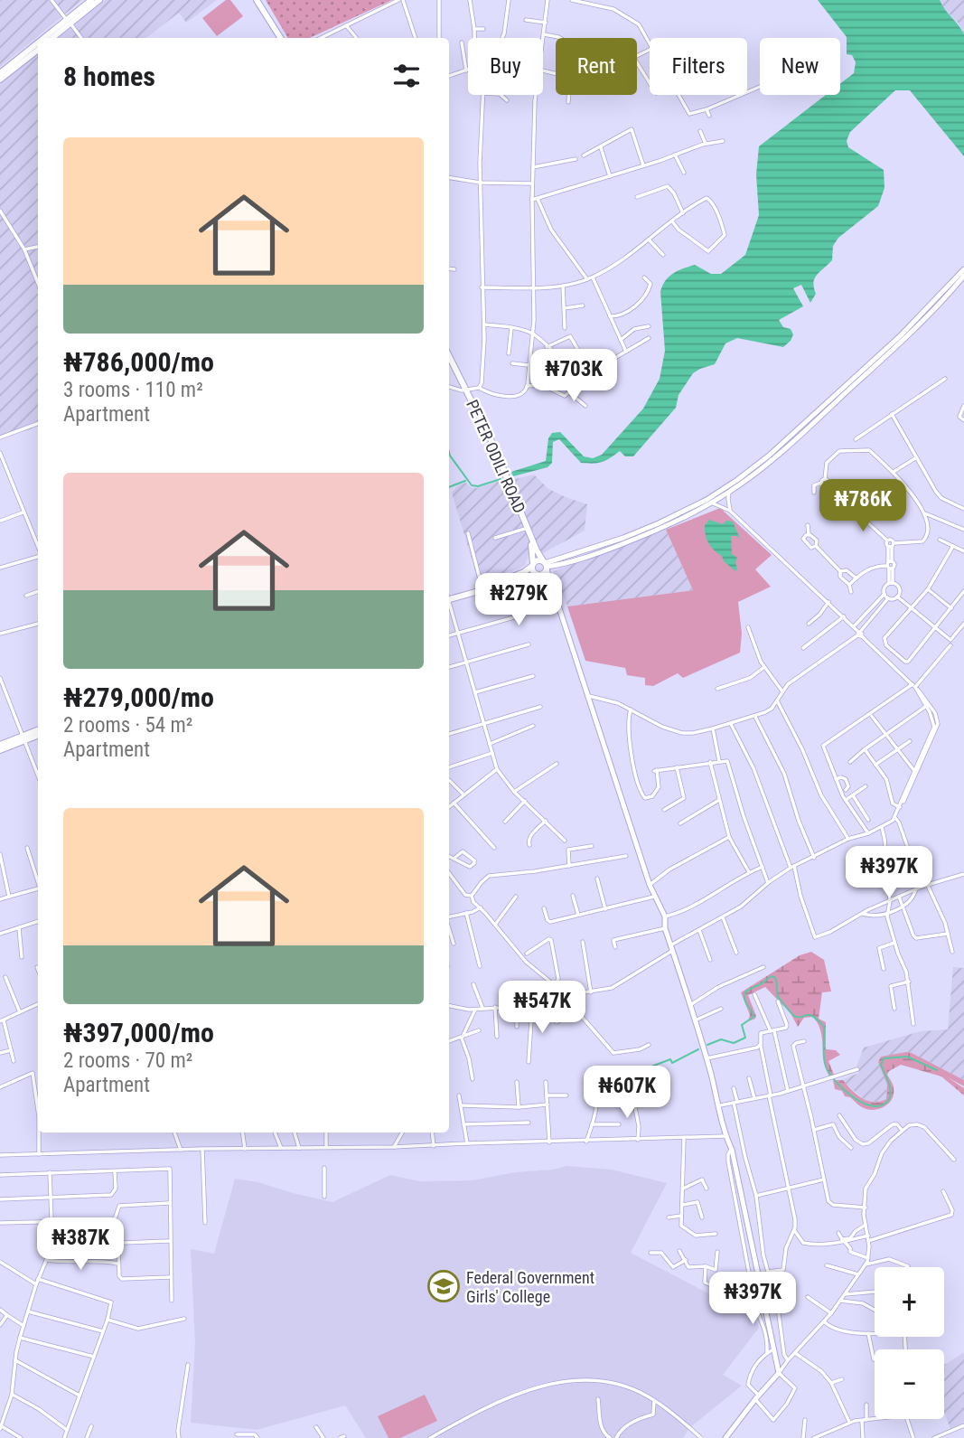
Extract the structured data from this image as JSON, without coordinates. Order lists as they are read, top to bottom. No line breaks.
{"streets":{"main road":["PETER ODILI ROAD"]},"places":{"school or university":["Federal Government Girls' College"]},"page":{"chip":["Buy","Rent","Filters","New"],"heading":"8 homes","list":[{"name":"₦786,000/mo","note":"3 rooms · 110 m² · Apartment"},{"name":"₦279,000/mo","note":"2 rooms · 54 m² · Apartment"},{"name":"₦397,000/mo","note":"2 rooms · 70 m² · Apartment"}],"price":["₦703K","₦786K","₦279K","₦397K","₦547K","₦607K","₦387K","₦397K"],"map_buttons":["+","−"]}}
